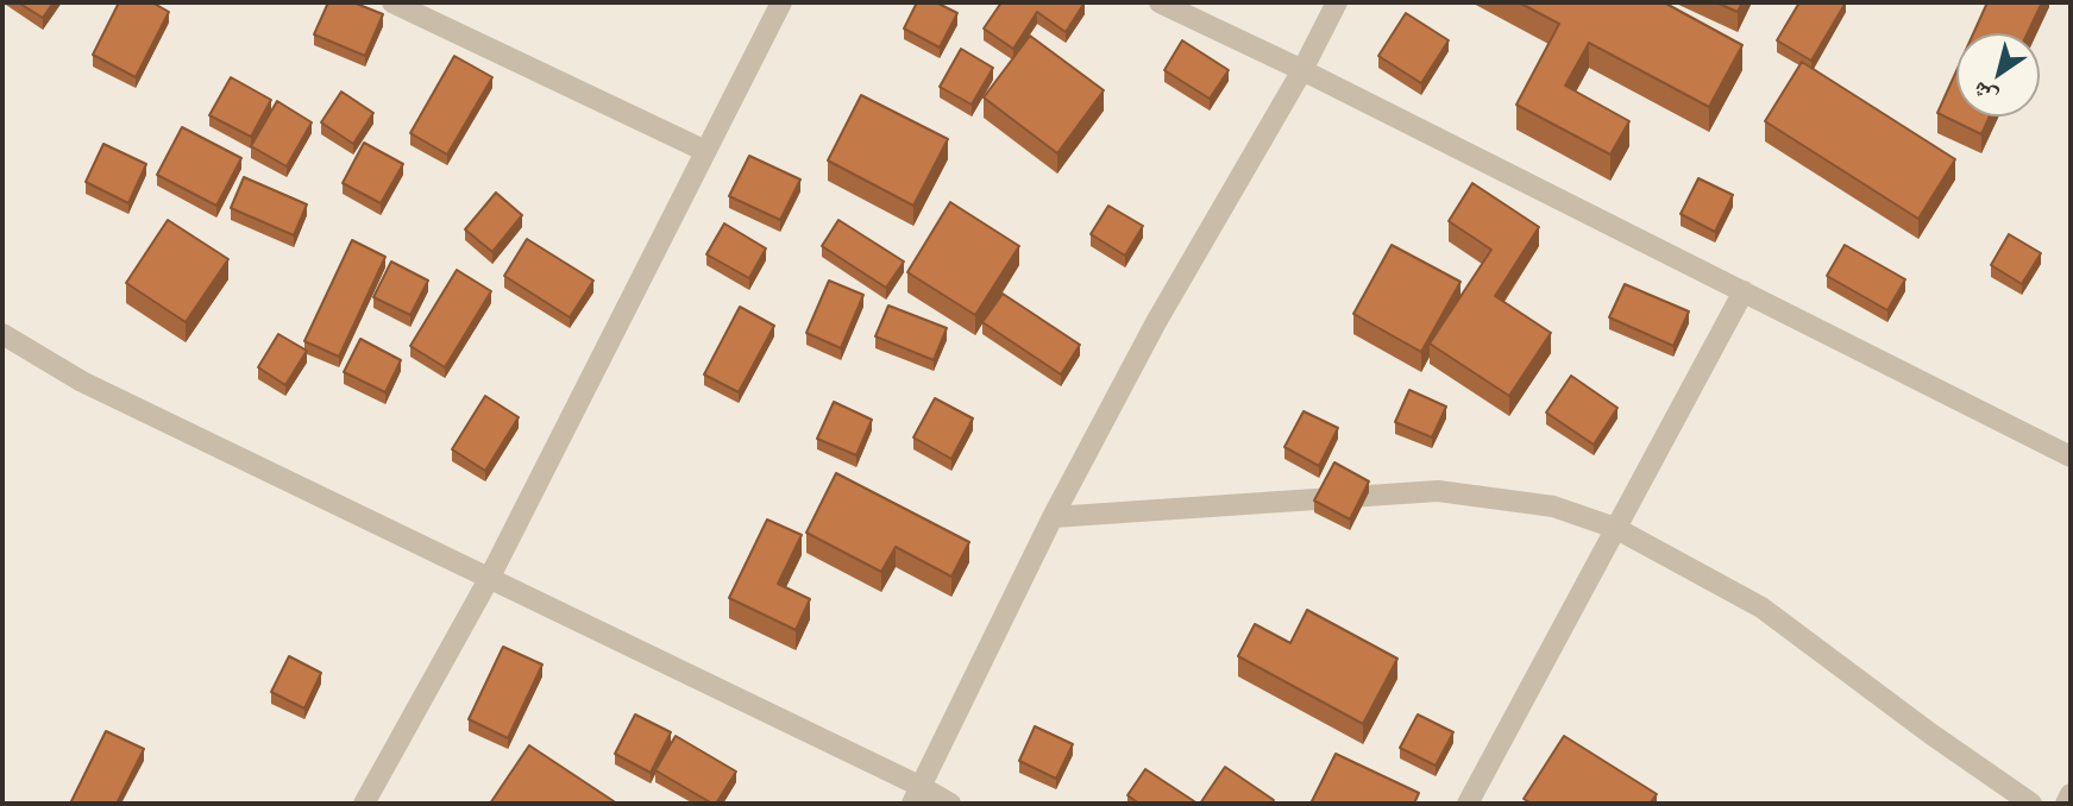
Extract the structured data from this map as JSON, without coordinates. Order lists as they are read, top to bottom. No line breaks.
{"north":"bottom left"}
